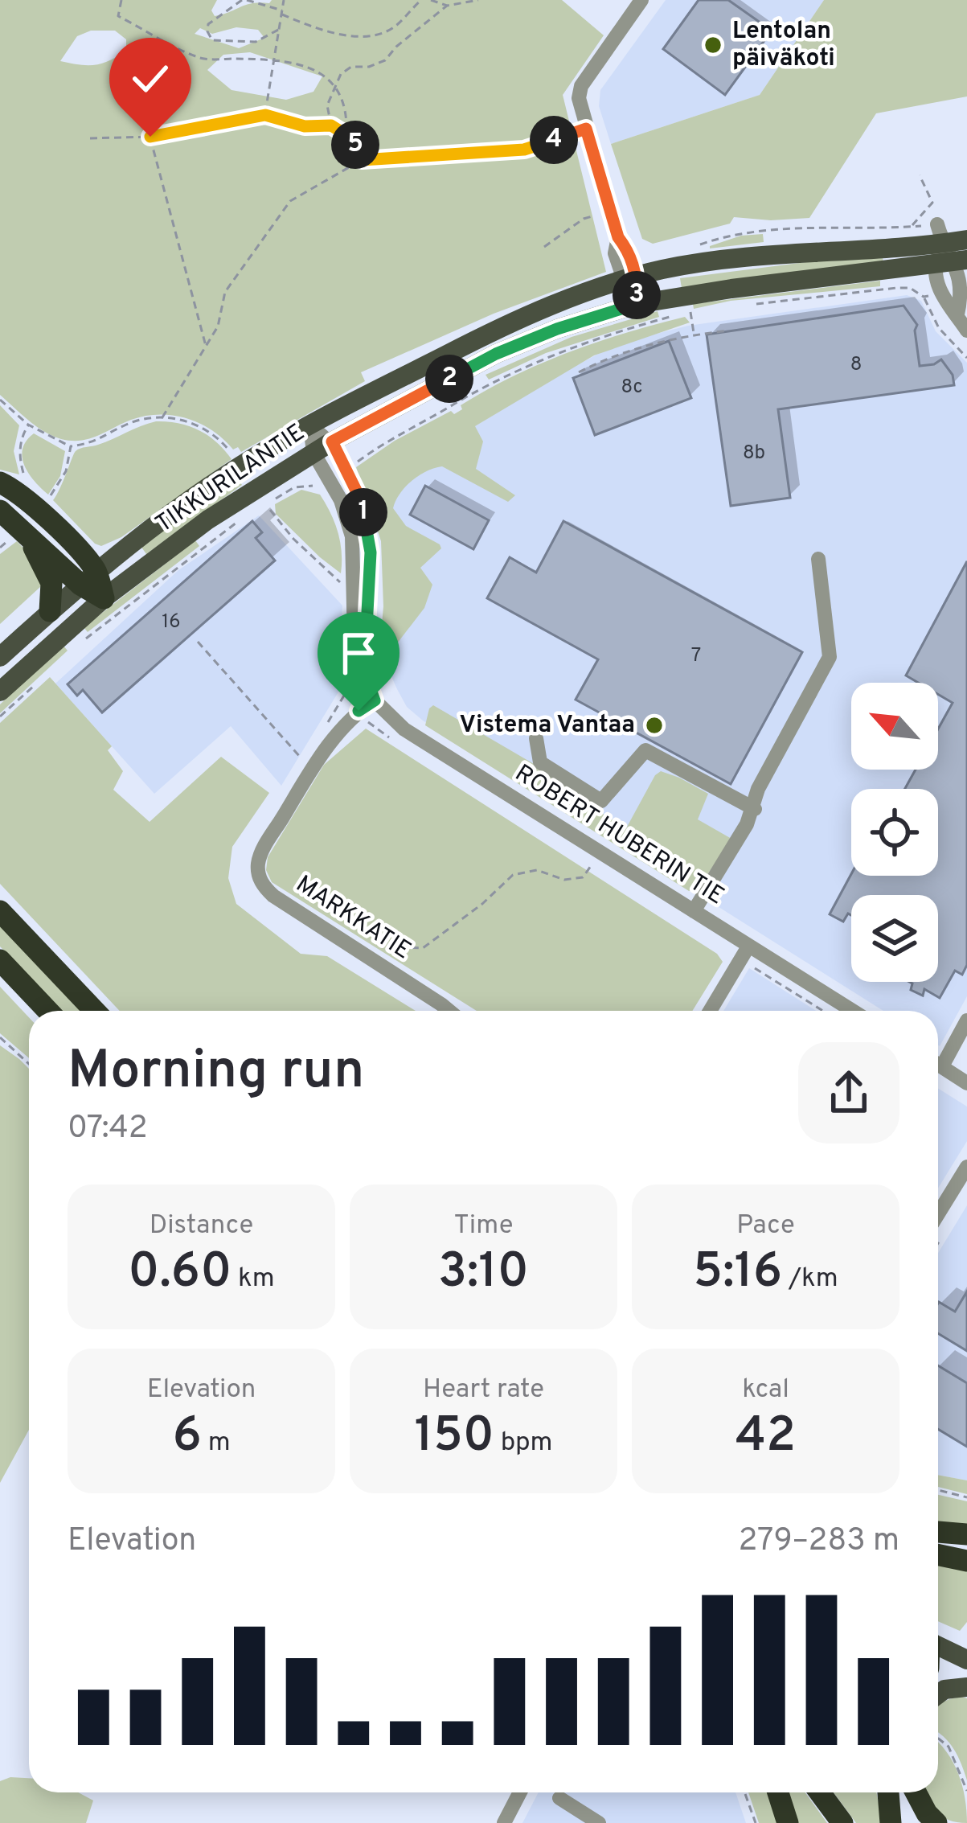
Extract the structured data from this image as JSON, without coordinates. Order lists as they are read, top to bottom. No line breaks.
{"streets":{"main road":["TIKKURILANTIE"],"street":["ROBERT HUBERIN TIE","MARKKATIE"]},"crossings":[["TIKKURILANTIE","ROBERT HUBERIN TIE"],["ROBERT HUBERIN TIE","MARKKATIE"]],"places":["Lentolan päiväkoti","Vistema Vantaa"],"house_numbers":["8","8c","8b","16","7"],"north":"top left","page":{"pins":["4","5","3","2","1"],"heading":["Morning run","07:42"],"stats":[["Distance","0.60 km"],["Time","3:10"],["Pace","5:16 /km"],["Elevation","6 m"],["Heart rate","150 bpm"],["kcal","42"]],"chart":["Elevation","279–283 m"]}}
